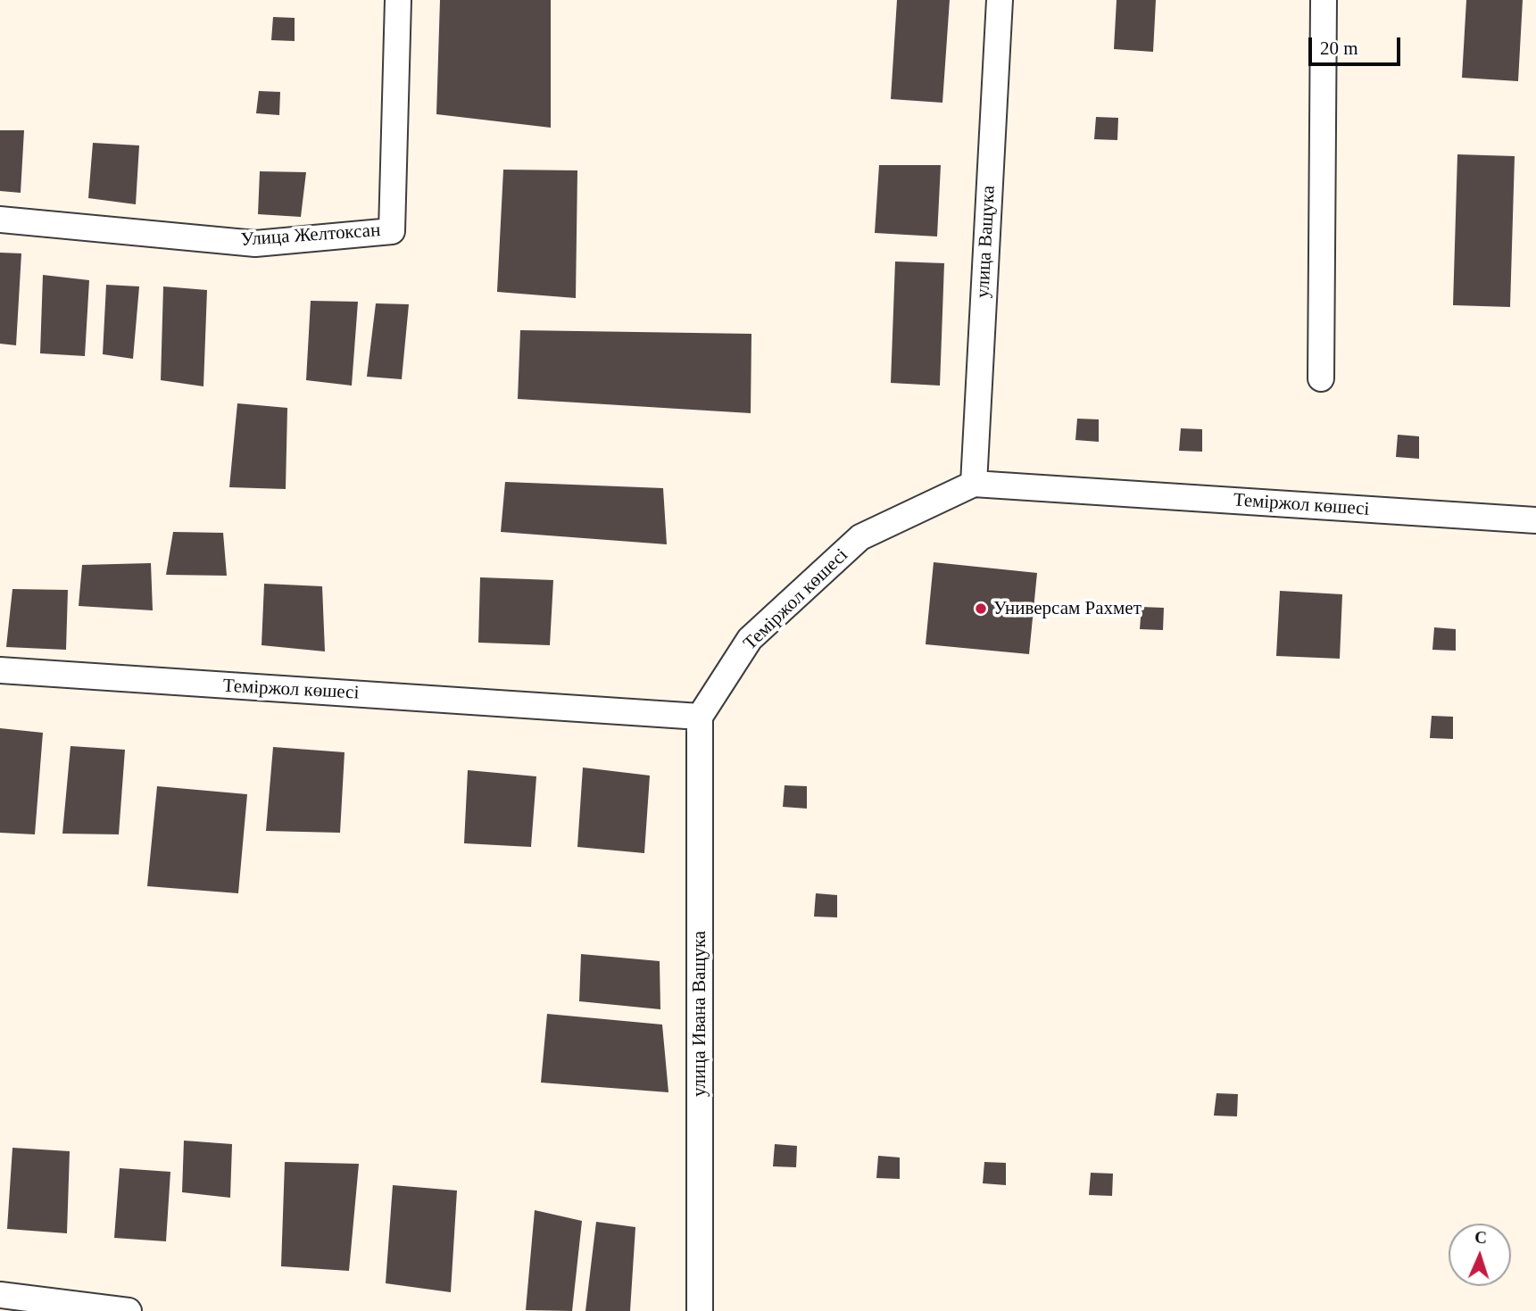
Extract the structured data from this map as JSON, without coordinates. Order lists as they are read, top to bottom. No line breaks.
{"streets":{"street":["Улица Желтоксан","улица Ващука","Теміржол көшесі","улица Ивана Ващука"]},"crossings":[["улица Ващука","Теміржол көшесі"],["Теміржол көшесі","улица Ивана Ващука"]],"places":["Универсам Рахмет"],"scale_bar":"20 m","north":"top"}
